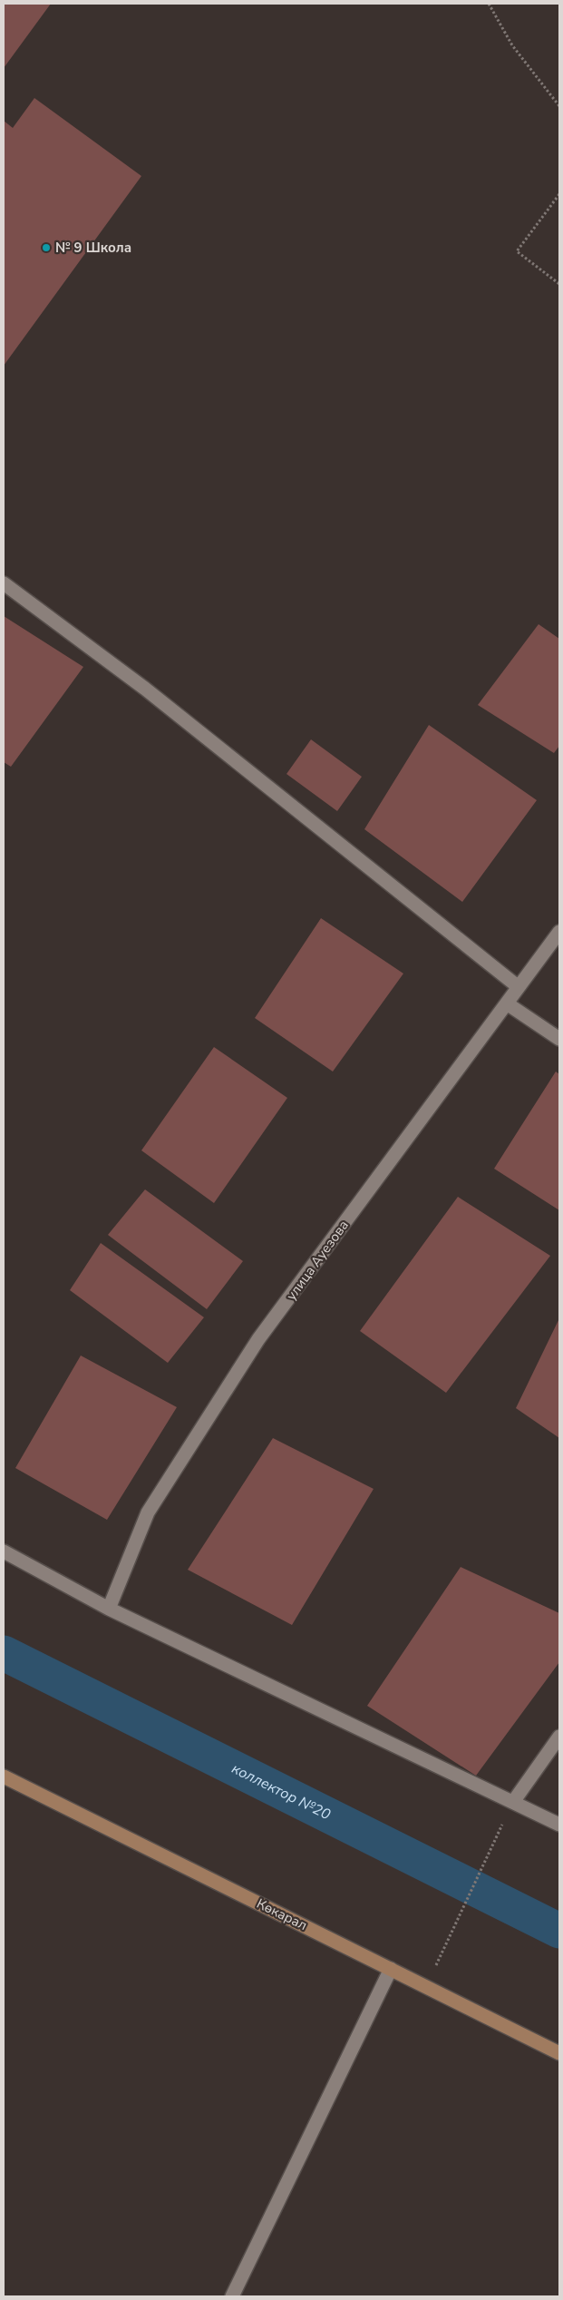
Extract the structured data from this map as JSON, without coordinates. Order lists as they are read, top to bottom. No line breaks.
{"streets":{"main road":["Көкарал"],"street":["улица Ауезова"]},"water":["коллектор №20"],"places":["№ 9 Школа"]}
